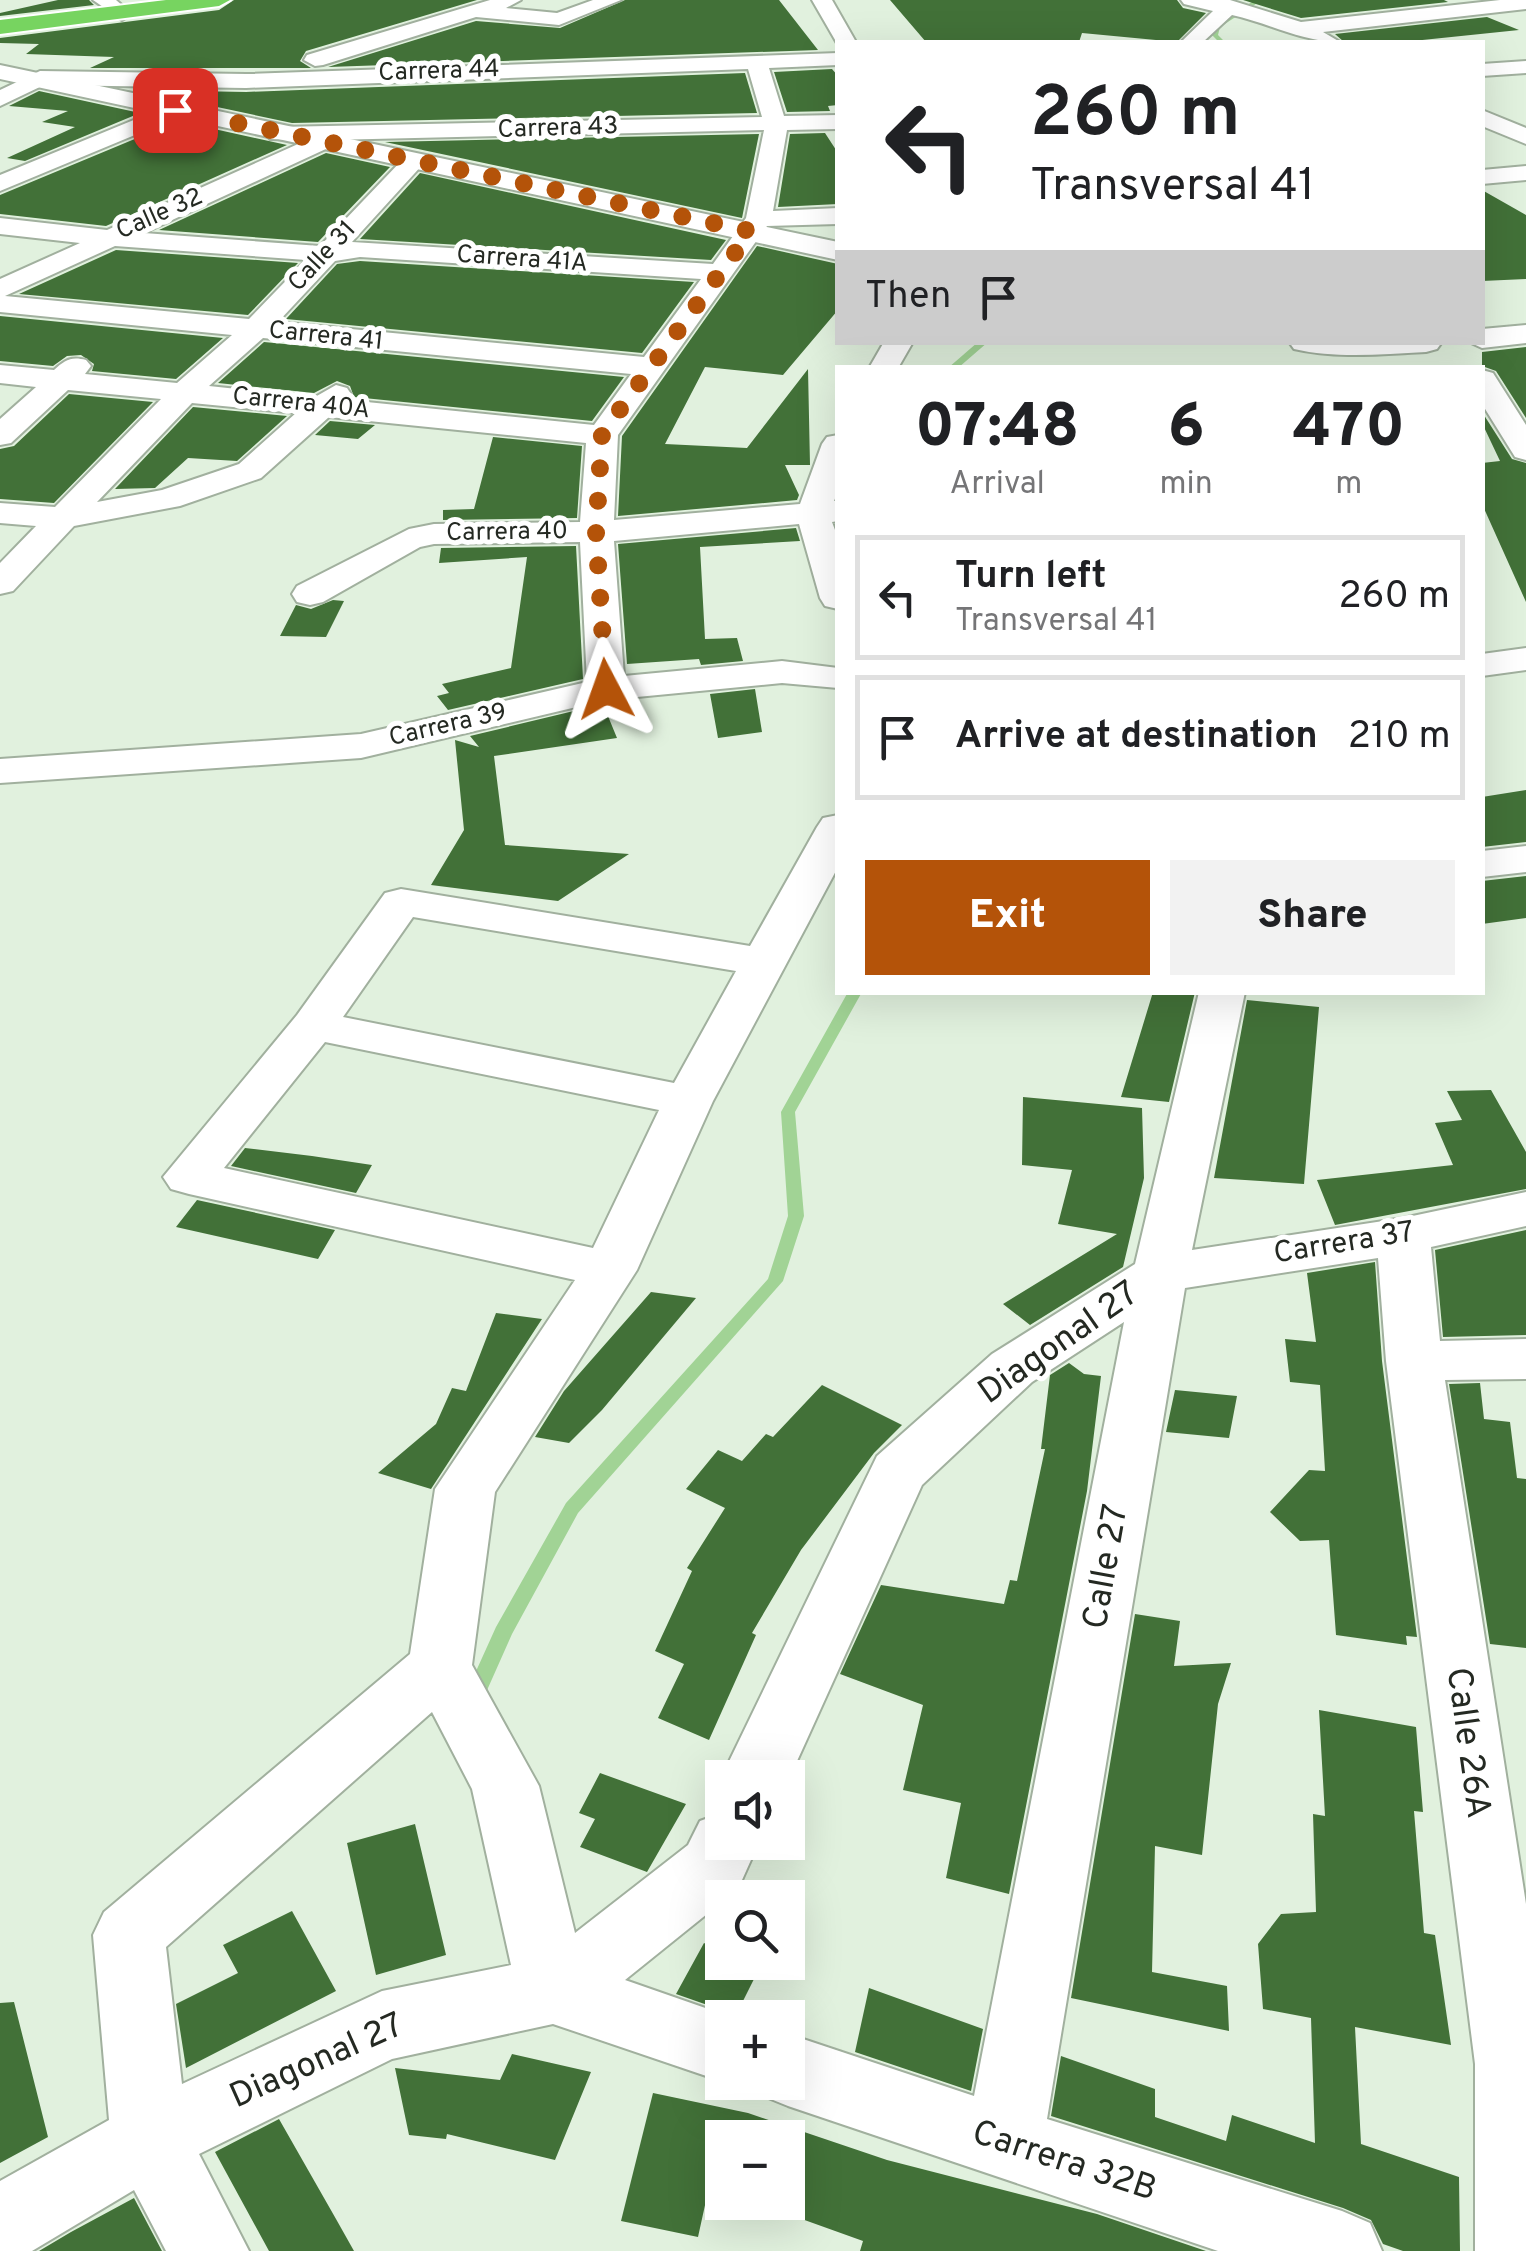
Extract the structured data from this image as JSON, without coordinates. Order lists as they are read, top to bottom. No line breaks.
{"streets":{"street":["Carrera 44","Carrera 43","Calle 32","Calle 31","Carrera 41A","Carrera 41","Carrera 40A","Carrera 40","Carrera 39","Carrera 37","Diagonal 27","Calle 27","Calle 26A","Carrera 32B"]},"crossings":[["Calle 32","Carrera 41A"],["Calle 31","Carrera 41A"],["Calle 31","Carrera 41"],["Calle 31","Carrera 40A"],["Carrera 37","Diagonal 27"],["Carrera 37","Calle 27"],["Carrera 37","Calle 26A"],["Diagonal 27","Calle 27"],["Calle 27","Carrera 32B"]],"page":{"turn":["260 m","Transversal 41"],"then":"Then","eta":["07:48","Arrival","6","min","470","m"],"list":[{"name":"Turn left","note":"Transversal 41","value":"260 m"},{"name":"Arrive at destination","value":"210 m"}],"buttons":["Exit","Share"],"map_buttons":["+","−"]}}
